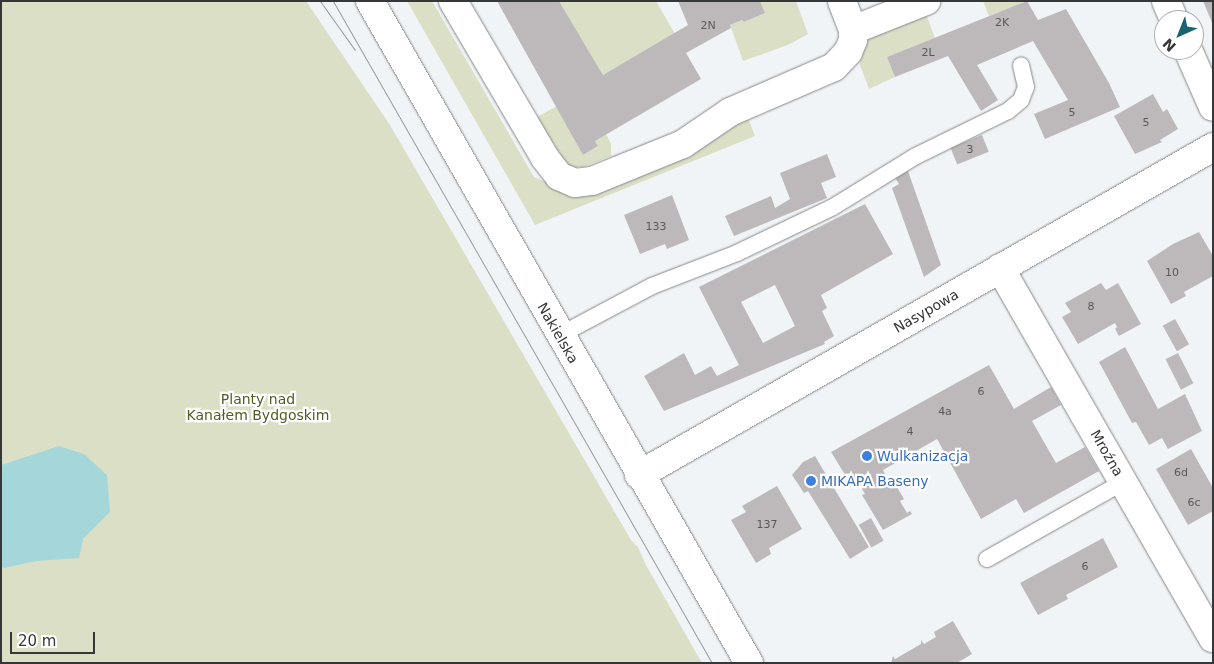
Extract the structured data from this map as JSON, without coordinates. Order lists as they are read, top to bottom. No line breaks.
{"streets":{"street":["Nasypowa","Nakielska","Mroźna"]},"crossings":[["Nasypowa","Nakielska"],["Nasypowa","Mroźna"]],"parks":["Planty nad Kanałem Bydgoskim"],"places":["Wulkanizacja","MIKAPA Baseny"],"house_numbers":["2K","2N","2L","5","5","3","133","10","8","6","4a","4","6d","6c","137","6"],"scale_bar":"20 m","north":"bottom left"}
